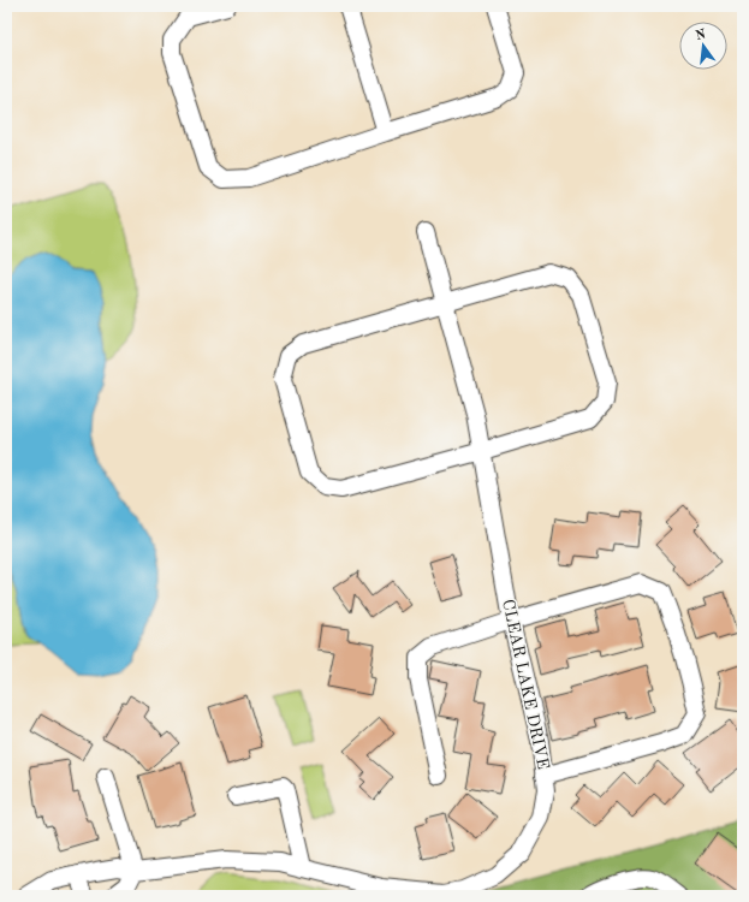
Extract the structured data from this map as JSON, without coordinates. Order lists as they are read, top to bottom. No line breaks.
{"streets":{"street":["CLEAR LAKE DRIVE"]},"north":"top"}
